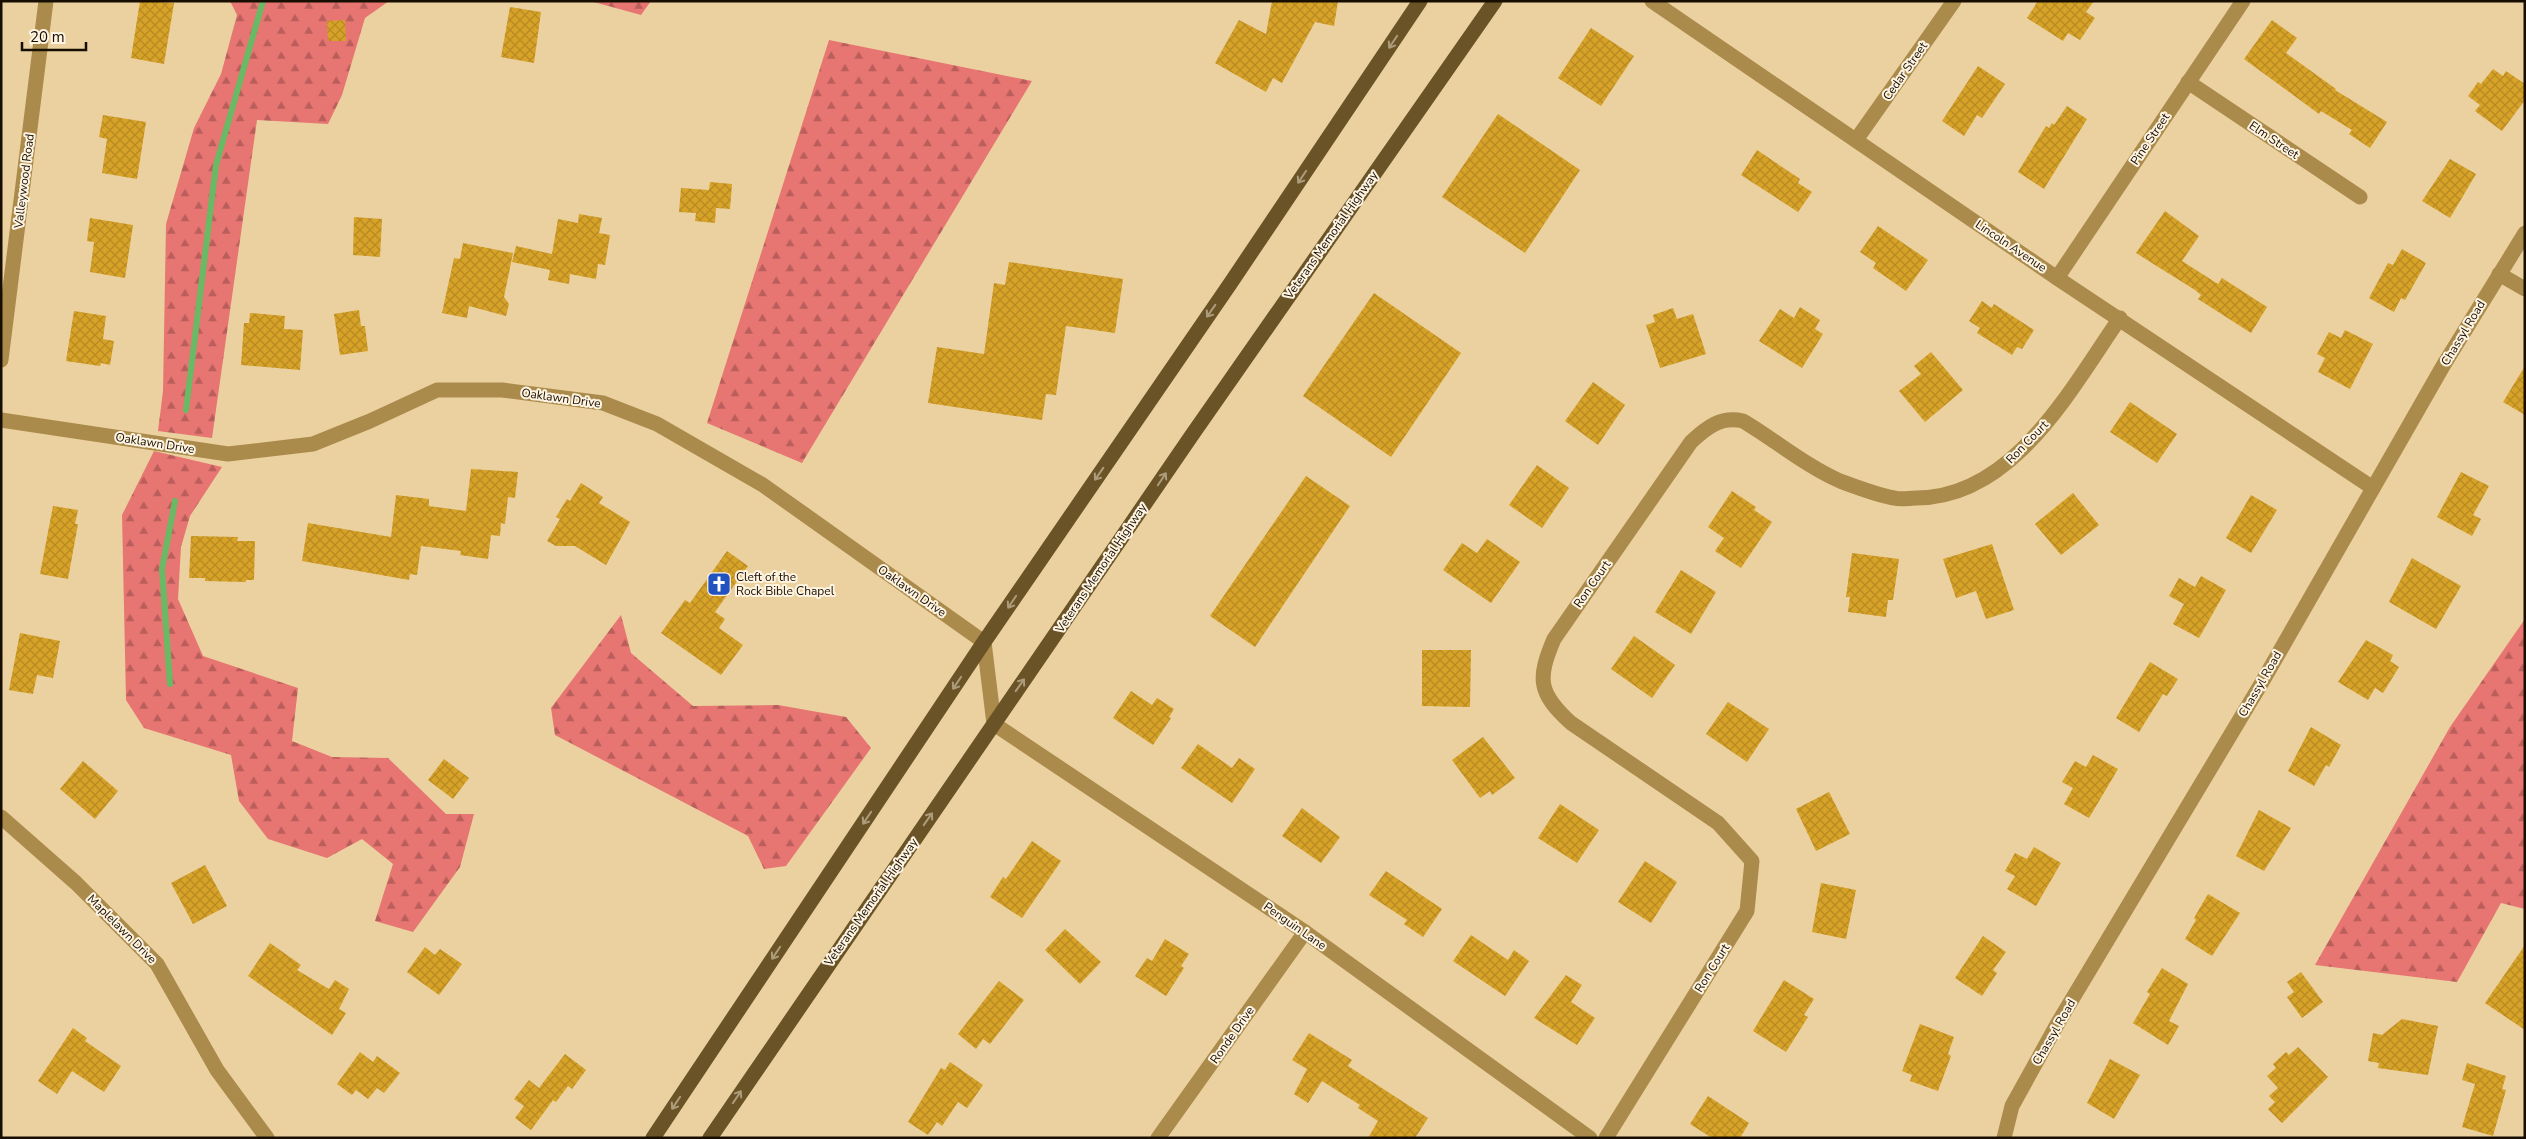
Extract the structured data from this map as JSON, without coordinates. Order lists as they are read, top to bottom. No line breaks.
{"streets":{"main road":["Veterans Memorial Highway"],"street":["Cedar Street","Pine Street","Elm Street","Valleywood Road","Lincoln Avenue","Chassyl Road","Oaklawn Drive","Ron Court","Penguin Lane","Maplelawn Drive","Ronde Drive"]},"crossings":[["Cedar Street","Lincoln Avenue"],["Pine Street","Elm Street"],["Pine Street","Lincoln Avenue"],["Veterans Memorial Highway","Penguin Lane"],["Lincoln Avenue","Chassyl Road"],["Lincoln Avenue","Ron Court"],["Penguin Lane","Ronde Drive"]],"places":{"church":["Cleft of the Rock Bible Chapel"]},"scale_bar":"20 m"}
